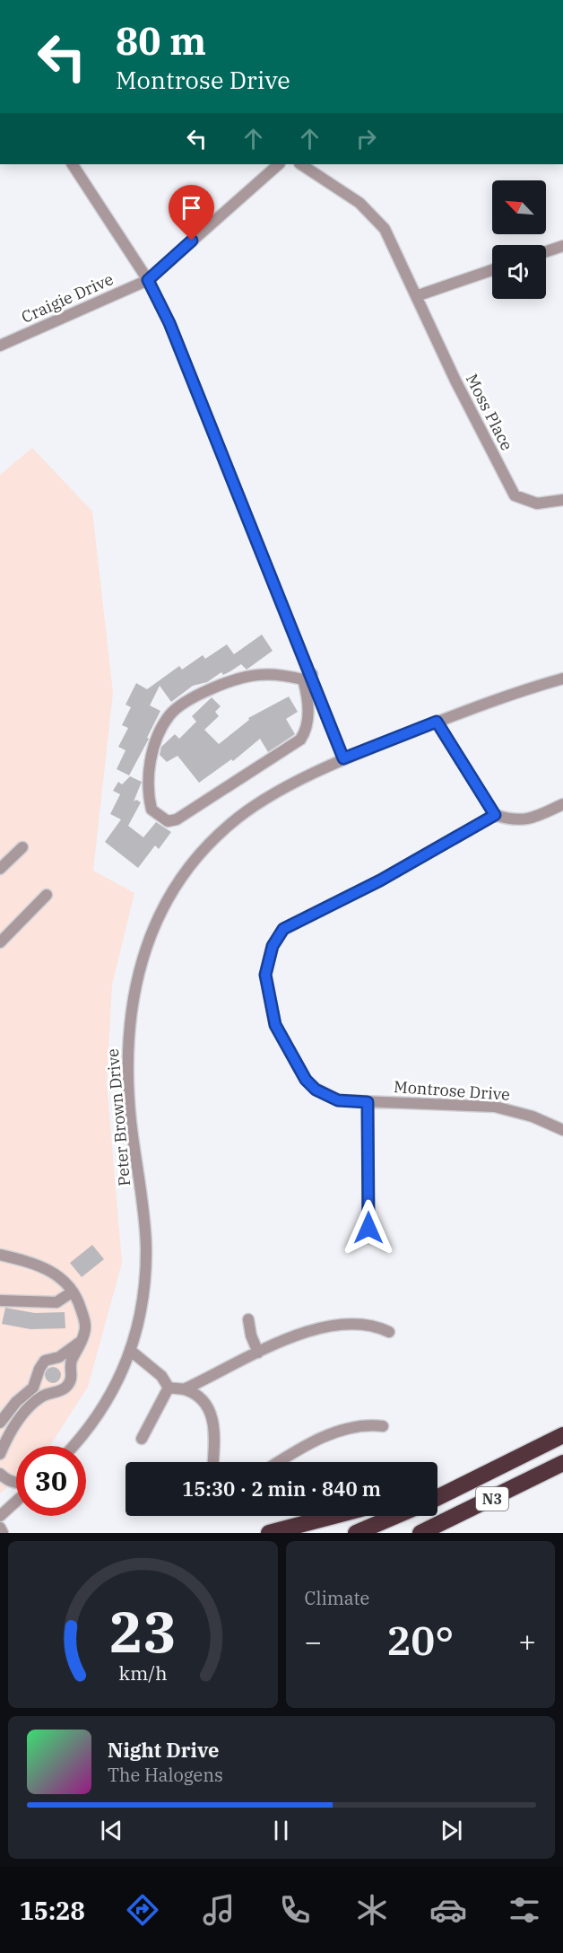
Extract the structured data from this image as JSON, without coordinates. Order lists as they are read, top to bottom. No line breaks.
{"streets":{"highway":["N3"],"street":["Craigie Drive","Moss Place","Montrose Drive","Peter Brown Drive"]},"north":"top left","page":{"turn":["80 m","Montrose Drive"],"limit":"30","trip":"15:30 · 2 min · 840 m","tile":"Climate","heat":["−","20°","+"],"song":["Night Drive","The Halogens"],"tabs":"15:28","gauge":["23","km/h"]}}
